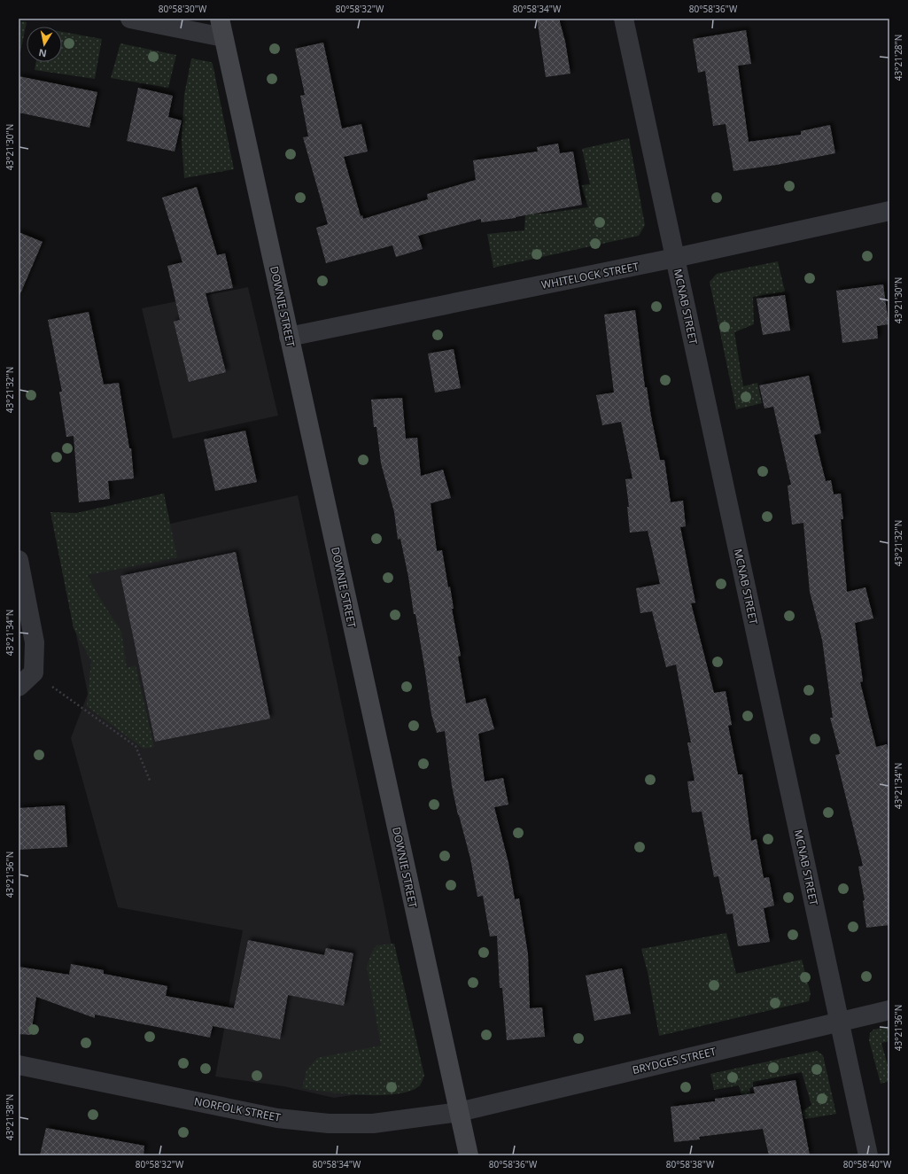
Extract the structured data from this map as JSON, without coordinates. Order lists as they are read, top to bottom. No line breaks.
{"streets":{"main road":["DOWNIE STREET"],"street":["WHITELOCK STREET","MCNAB STREET","BRYDGES STREET","NORFOLK STREET"]},"crossings":[["WHITELOCK STREET","DOWNIE STREET"],["WHITELOCK STREET","MCNAB STREET"],["DOWNIE STREET","BRYDGES STREET"],["DOWNIE STREET","NORFOLK STREET"],["MCNAB STREET","BRYDGES STREET"],["BRYDGES STREET","NORFOLK STREET"]],"north":"bottom","coordinates":["80°58'30\"W","80°58'32\"W","80°58'34\"W","80°58'36\"W","43°21'28\"N","43°21'30\"N","43°21'32\"N","43°21'34\"N","43°21'36\"N","43°21'38\"N","80°58'38\"W","80°58'40\"W"]}
